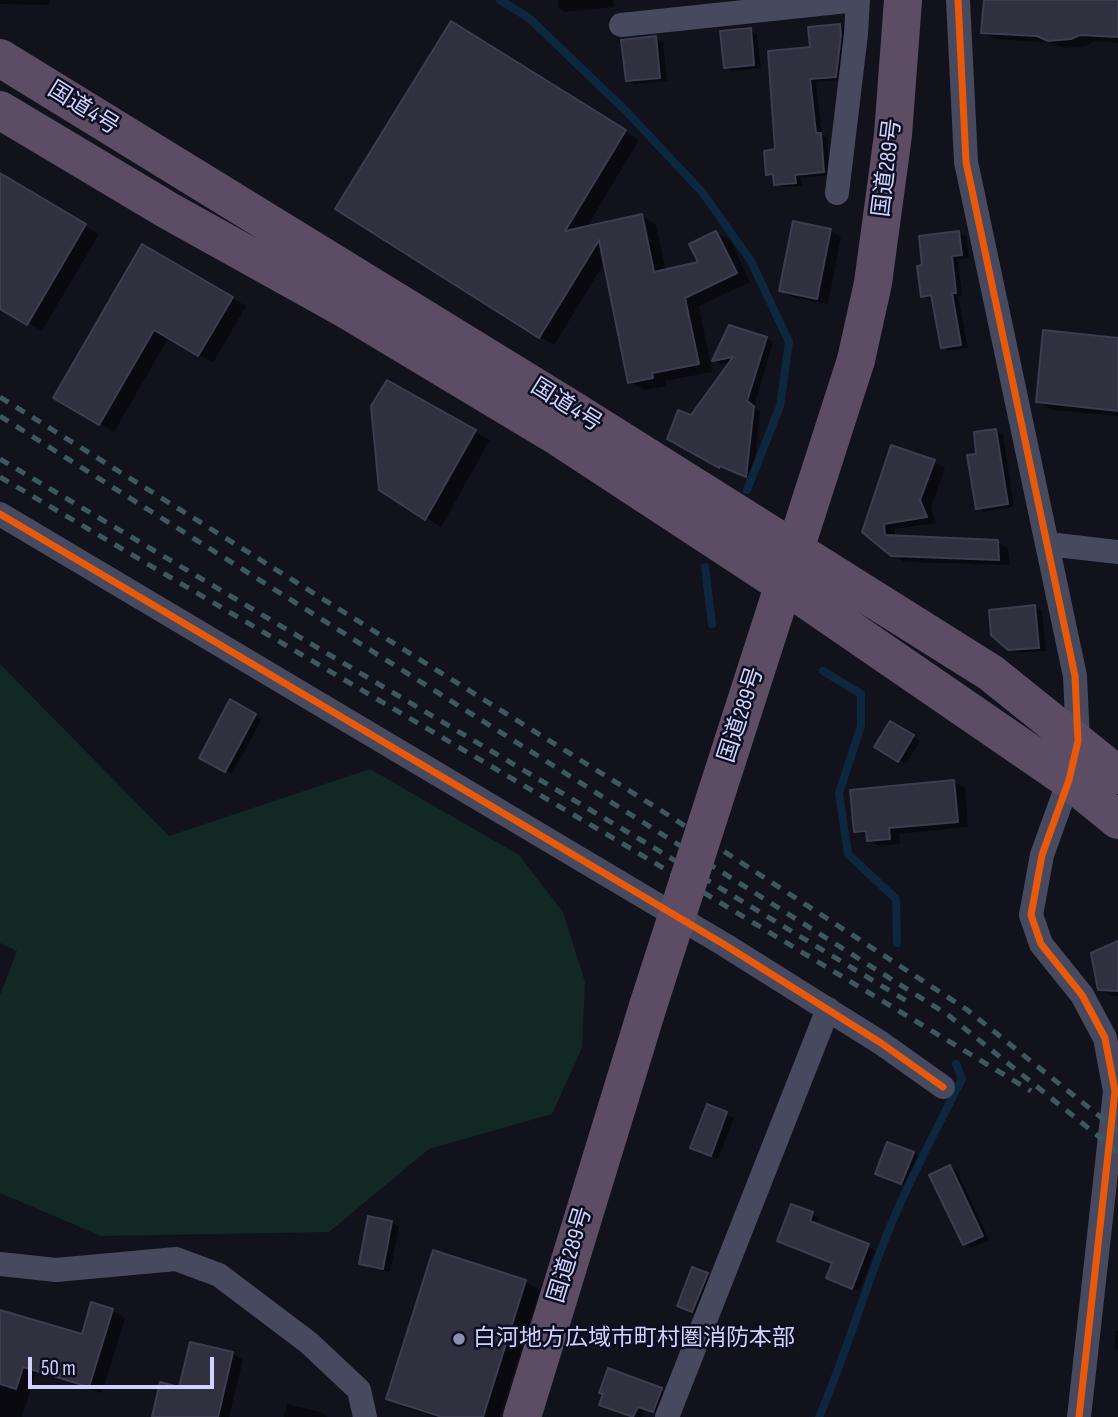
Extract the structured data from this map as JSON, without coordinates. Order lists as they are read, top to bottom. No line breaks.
{"streets":{"highway":["国道4号","国道289号"]},"places":["白河地方広域市町村圏消防本部"],"scale_bar":"50 m"}
